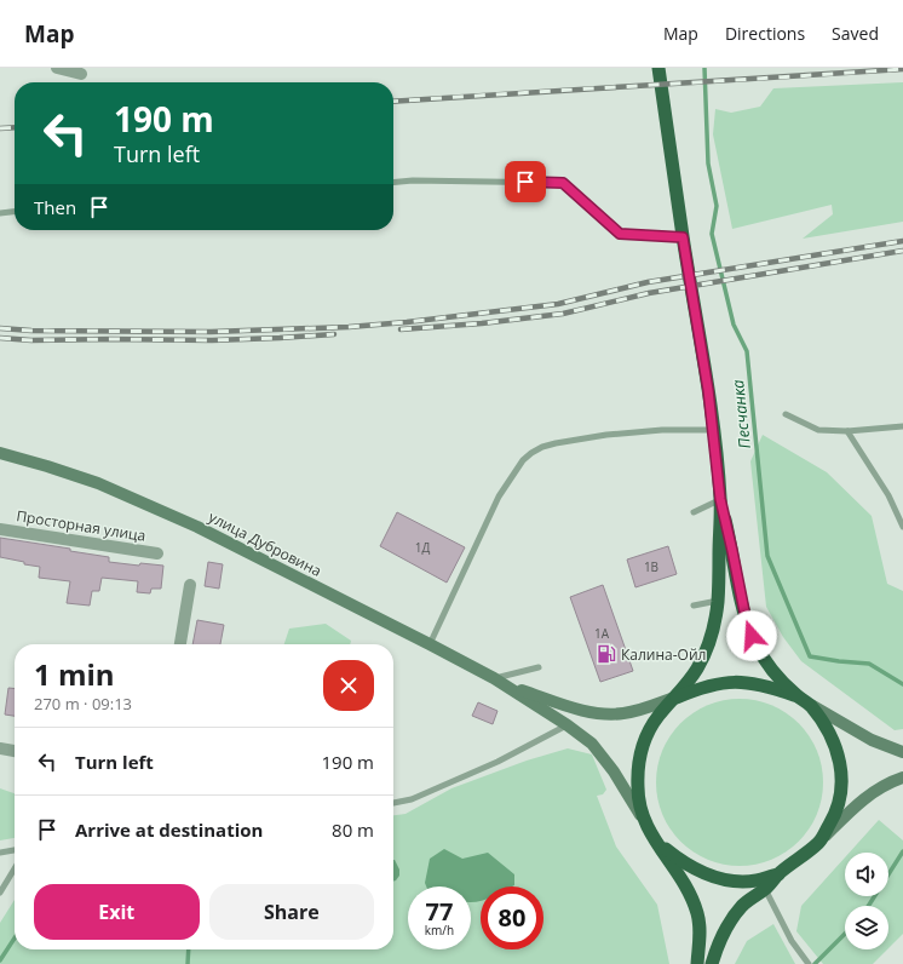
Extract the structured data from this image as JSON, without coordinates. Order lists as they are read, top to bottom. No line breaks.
{"streets":{"main road":["улица Дубровина"],"street":["Просторная улица"]},"water":["Песчанка"],"places":{"fuel station":["Калина-Ойл"]},"house_numbers":["1Д","1В","1А"],"page":{"header":"Map","nav":["Map","Directions","Saved"],"turn":["190 m","Turn left"],"then":"Then","heading":["1 min","270 m · 09:13"],"list":[{"name":"Turn left","value":"190 m"},{"name":"Arrive at destination","value":"80 m"}],"buttons":["Exit","Share"],"speed":"77 km/h","limit":"80"}}
